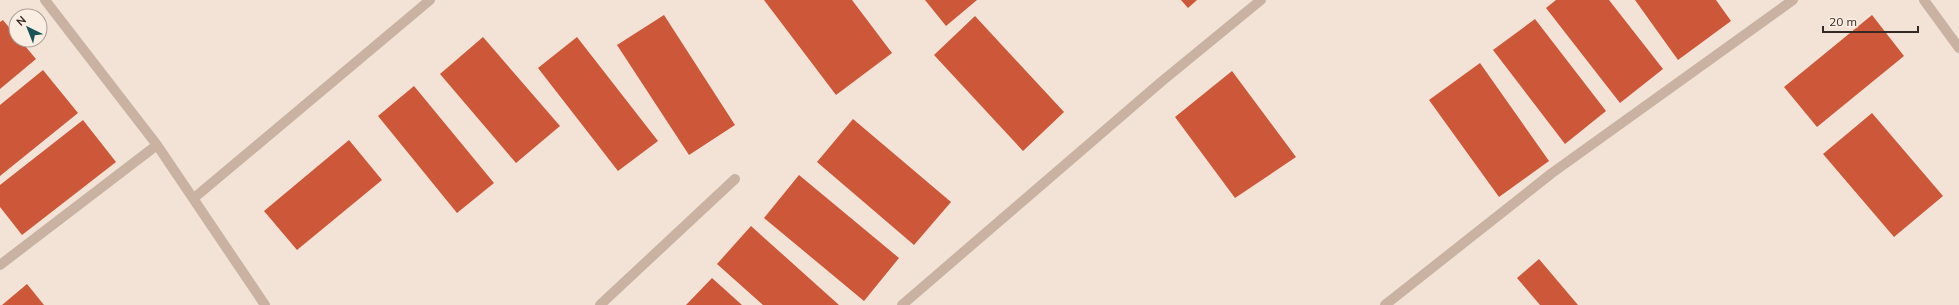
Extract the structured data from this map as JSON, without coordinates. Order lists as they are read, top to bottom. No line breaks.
{"scale_bar":"20 m","north":"top left"}
